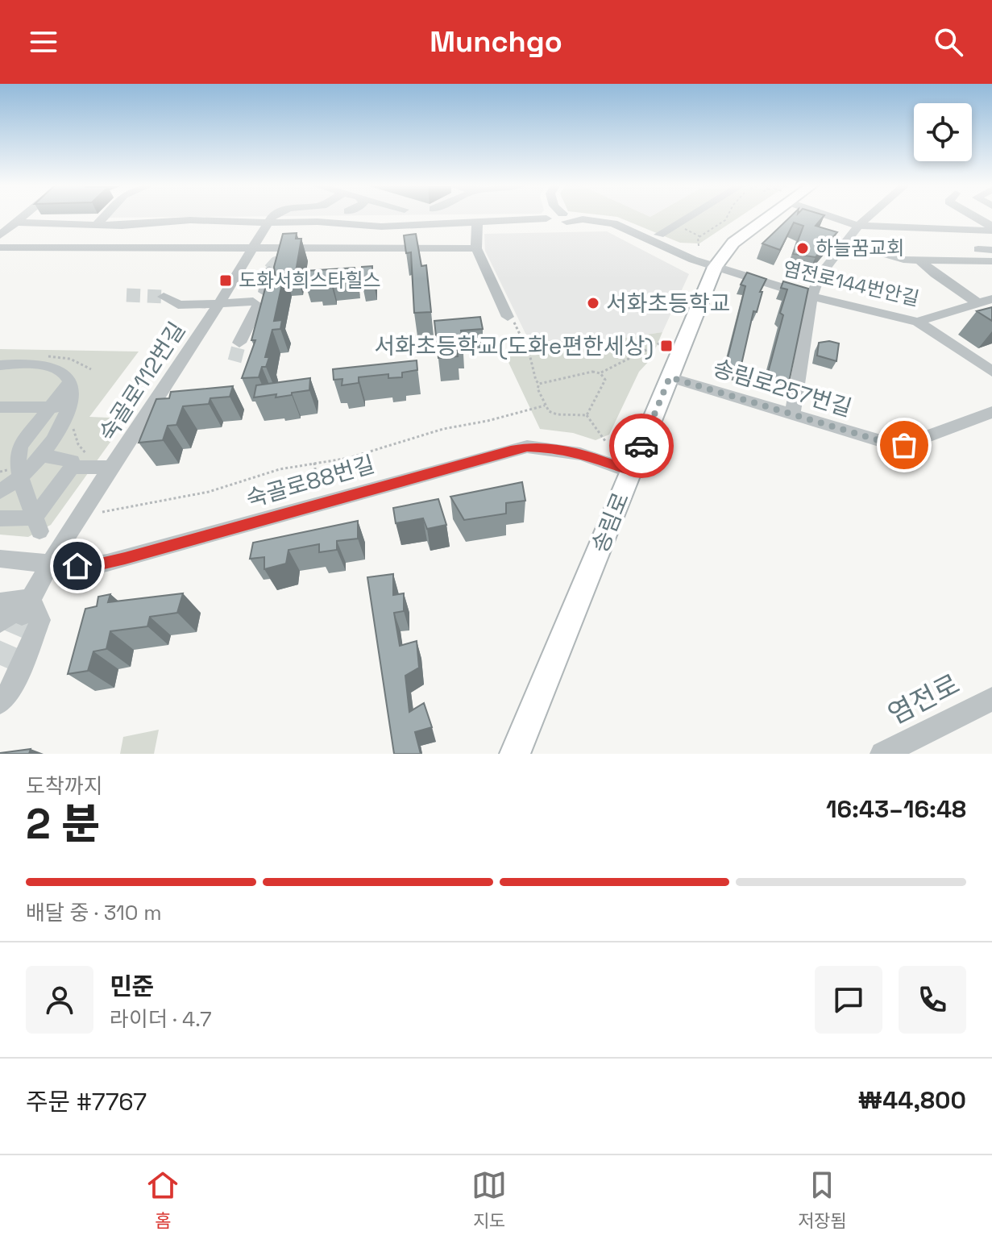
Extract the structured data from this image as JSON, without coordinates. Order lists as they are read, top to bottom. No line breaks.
{"streets":{"main road":["송림로"],"street":["염전로144번안길","숙골로112번길","송림로257번길","숙골로88번길","염전로"]},"crossings":[["염전로144번안길","숙골로112번길"],["염전로144번안길","송림로"],["숙골로112번길","숙골로88번길"],["송림로257번길","송림로"],["숙골로88번길","송림로"]],"places":{"other":["하늘꿈교회","서화초등학교"],"transit":["도화서희스타힐스","서화초등학교(도화e편한세상)"]},"page":{"header":"Munchgo","heading":["2 분","도착까지","16:43–16:48"],"panel":["민준","라이더 · 4.7","주문 #7767","₩44,800"],"bar":"배달 중 · 310 m","tabs":["홈","지도","저장됨"]}}
